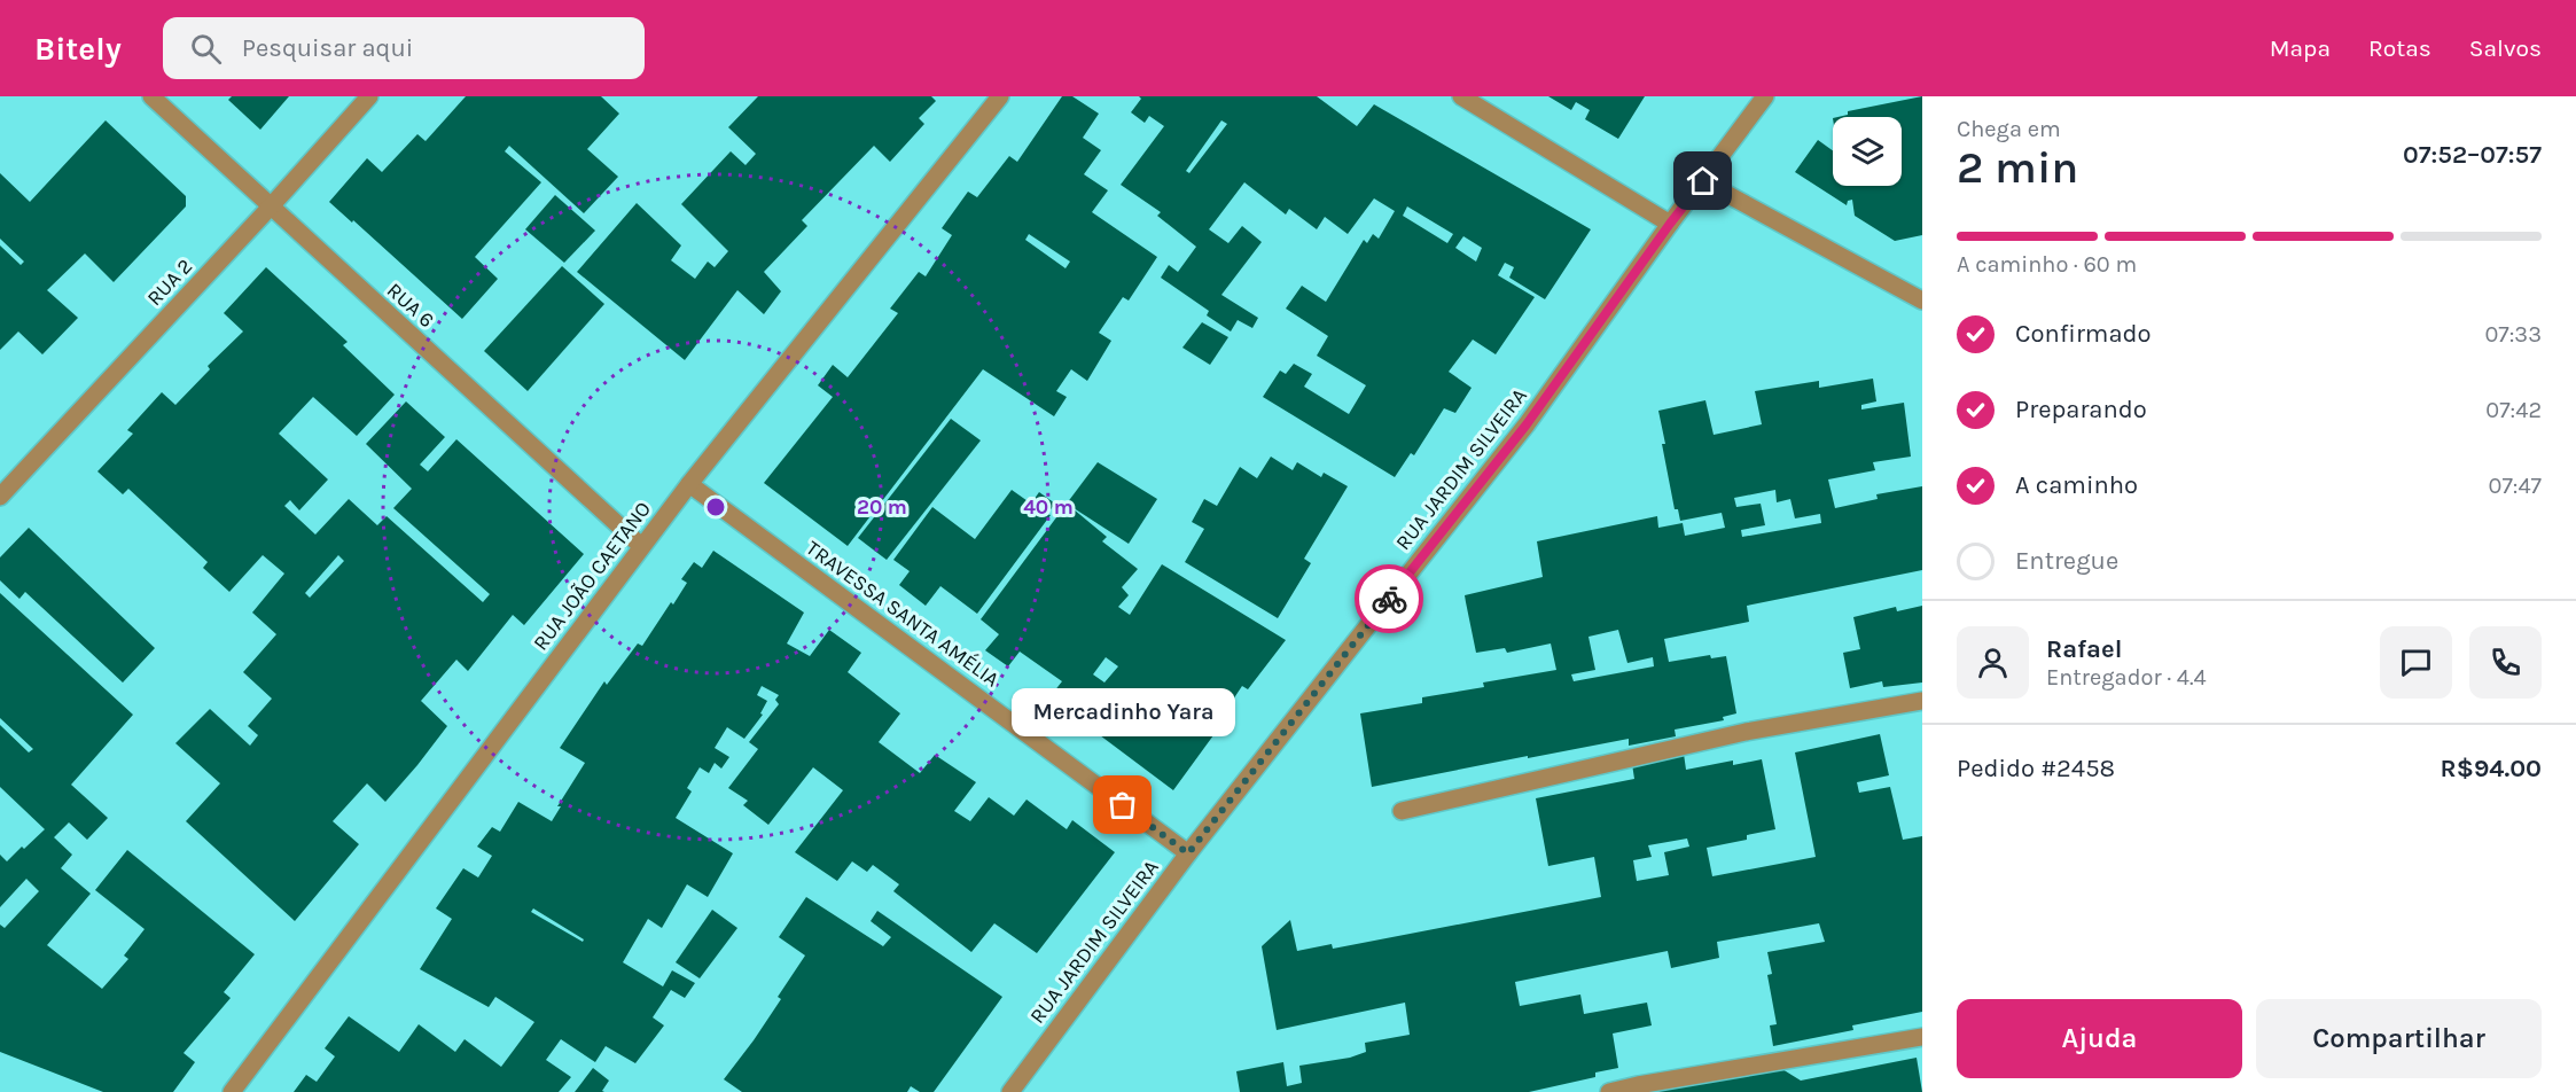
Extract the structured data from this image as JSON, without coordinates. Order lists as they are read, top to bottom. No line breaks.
{"streets":{"street":["RUA 2","RUA 6","RUA JARDIM SILVEIRA","RUA JOÃO CAETANO","TRAVESSA SANTA AMÉLIA"]},"crossings":[["RUA 2","RUA 6"],["RUA 6","RUA JOÃO CAETANO"],["RUA JARDIM SILVEIRA","TRAVESSA SANTA AMÉLIA"],["RUA JOÃO CAETANO","TRAVESSA SANTA AMÉLIA"]],"places":["Mercadinho Yara"],"page":{"header":"Bitely","search":"Pesquisar aqui","nav":["Mapa","Rotas","Salvos"],"heading":["2 min","Chega em","07:52–07:57"],"panel":["Rafael","Entregador · 4.4","Pedido #2458","R$94.00"],"bar":"A caminho · 60 m","list":[["Confirmado","07:33"],["Preparando","07:42"],["A caminho","07:47"],"Entregue"],"bubble":"Mercadinho Yara","buttons":["Ajuda","Compartilhar"]},"rings":["20 m","40 m"]}
